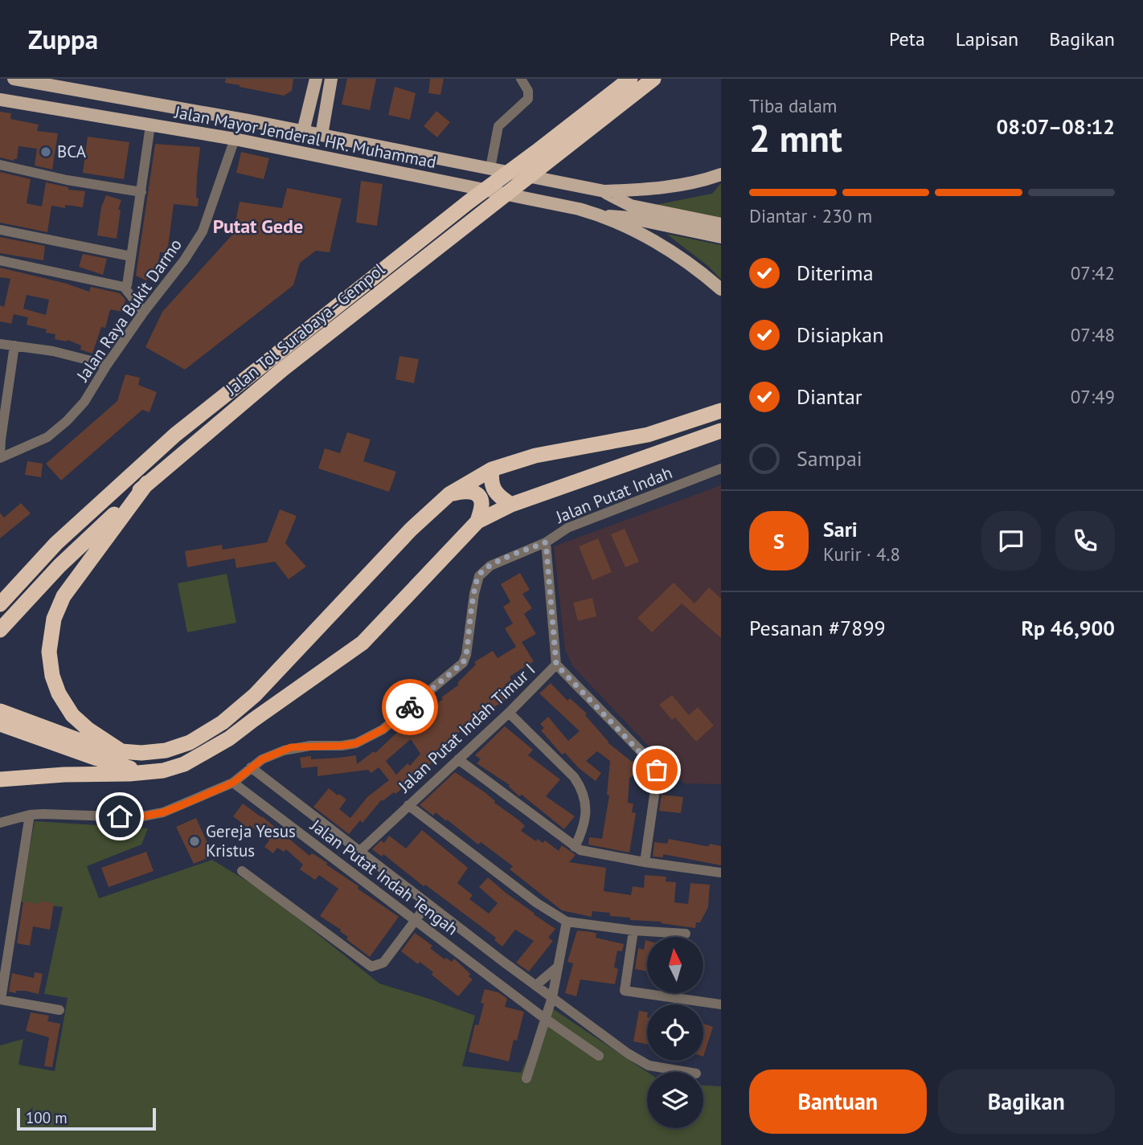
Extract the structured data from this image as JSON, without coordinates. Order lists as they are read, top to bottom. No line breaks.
{"streets":{"highway":["Jalan Tol Surabaya–Gempol"],"main road":["Jalan Mayor Jenderal HR. Muhammad"],"street":["Jalan Raya Bukit Darmo","Jalan Putat Indah","Jalan Putat Indah Timur I","Jalan Putat Indah Tengah"]},"crossings":[["Jalan Mayor Jenderal HR. Muhammad","Jalan Raya Bukit Darmo"],["Jalan Putat Indah","Jalan Putat Indah Timur I"],["Jalan Putat Indah","Jalan Putat Indah Tengah"],["Jalan Putat Indah Timur I","Jalan Putat Indah Tengah"]],"districts":["Putat Gede"],"places":["BCA","Gereja Yesus Kristus"],"scale_bar":"100 m","north":"top","page":{"header":"Zuppa","nav":["Peta","Lapisan","Bagikan"],"heading":["2 mnt","Tiba dalam","08:07–08:12"],"panel":["Sari","Kurir · 4.8","Pesanan #7899","Rp 46,900"],"bar":"Diantar · 230 m","list":[["Diterima","07:42"],["Disiapkan","07:48"],["Diantar","07:49"],"Sampai"],"round":"S","buttons":["Bantuan","Bagikan"],"scale":"100 m"}}
